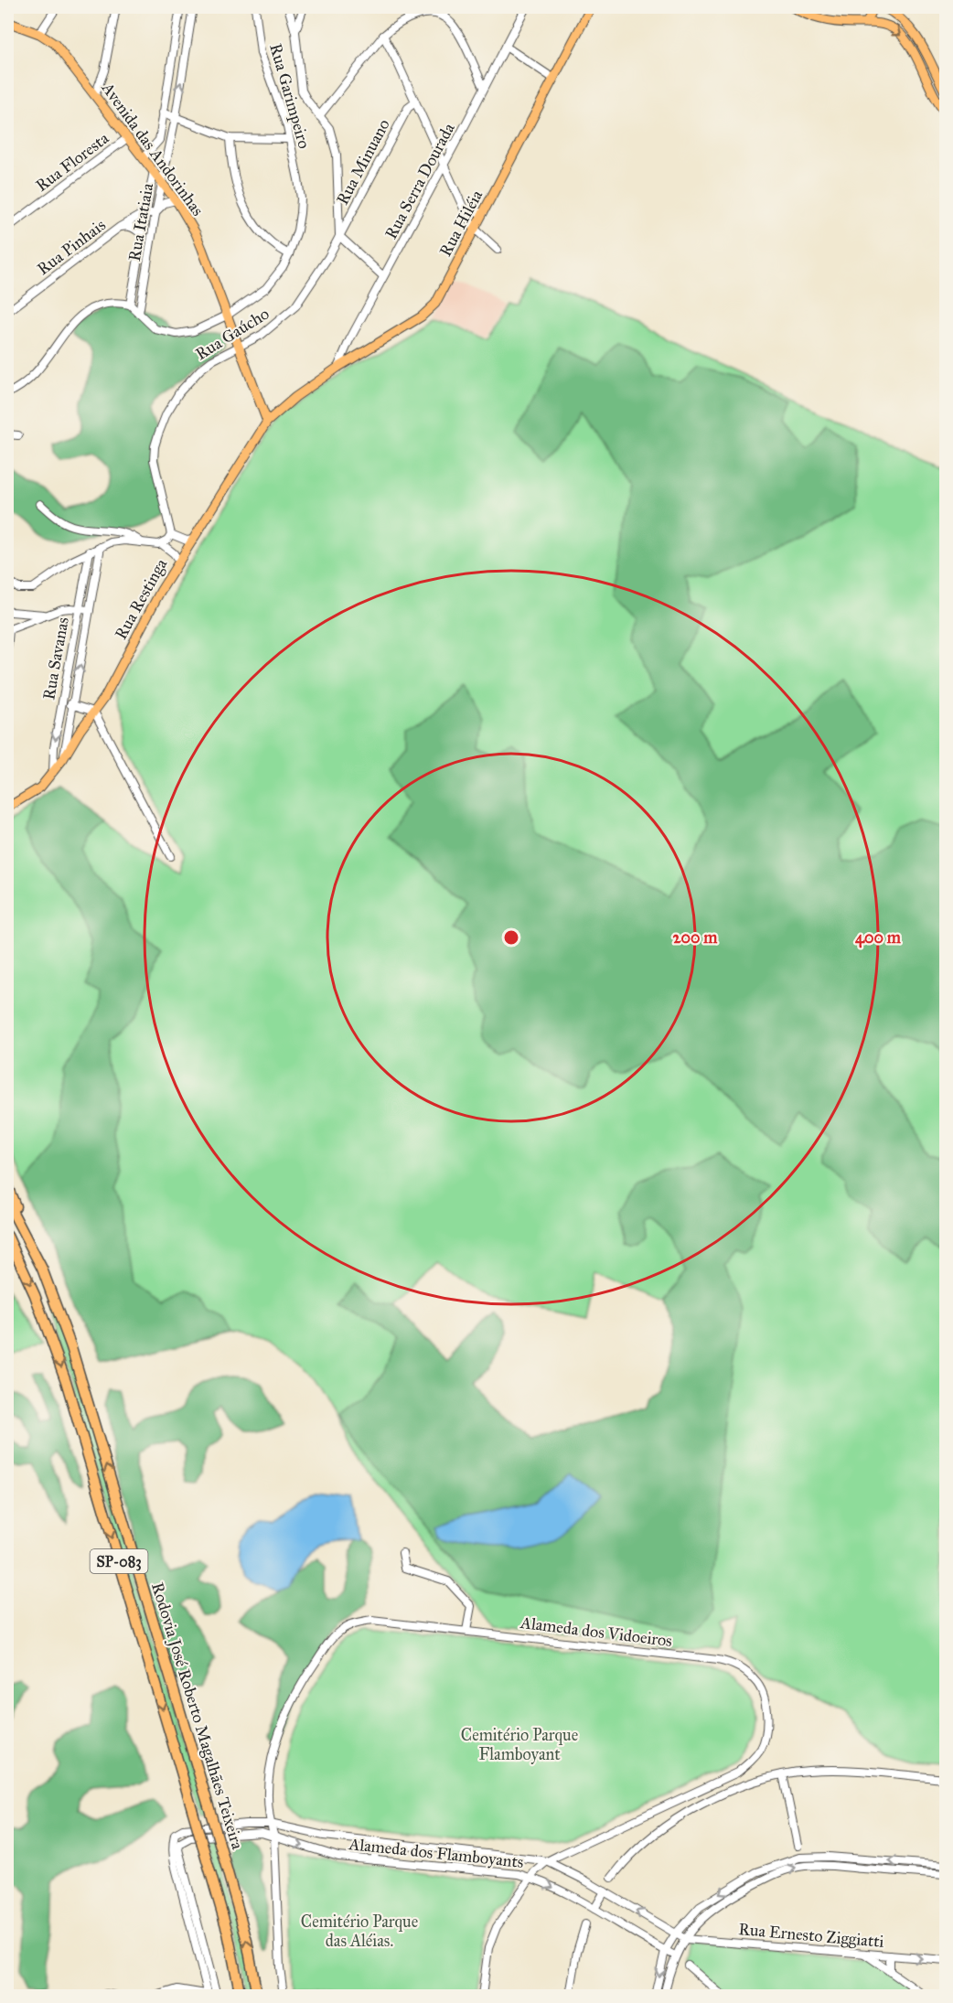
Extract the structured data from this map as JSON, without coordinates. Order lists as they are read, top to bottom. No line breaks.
{"streets":{"highway":["SP-083","Rodovia José Roberto Magalhães Teixeira"],"main road":["Avenida das Andorinhas","Rua Hiléia","Rua Restinga"],"street":["Rua Garimpeiro","Rua Floresta","Rua Minuano","Rua Serra Dourada","Rua Itatiaia","Rua Pinhais","Rua Gaúcho","Rua Savanas","Alameda dos Vidoeiros","Alameda dos Flamboyants","Rua Ernesto Ziggiatti"]},"crossings":[["Rua Garimpeiro","Avenida das Andorinhas"],["Rua Garimpeiro","Rua Itatiaia"],["Avenida das Andorinhas","Rua Floresta"],["Avenida das Andorinhas","Rua Itatiaia"],["Avenida das Andorinhas","Rua Gaúcho"],["Avenida das Andorinhas","Rua Restinga"],["Rua Minuano","Rua Gaúcho"],["Rua Serra Dourada","Rua Hiléia"],["Rua Itatiaia","Rua Pinhais"],["Rua Hiléia","Rua Restinga"],["Rua Restinga","Rua Savanas"],["Alameda dos Vidoeiros","Alameda dos Flamboyants"],["Alameda dos Flamboyants","Rua Ernesto Ziggiatti"]],"parks":["Cemitério Parque Flamboyant","Cemitério Parque das Aléias."],"rings":["200 m","400 m"]}
